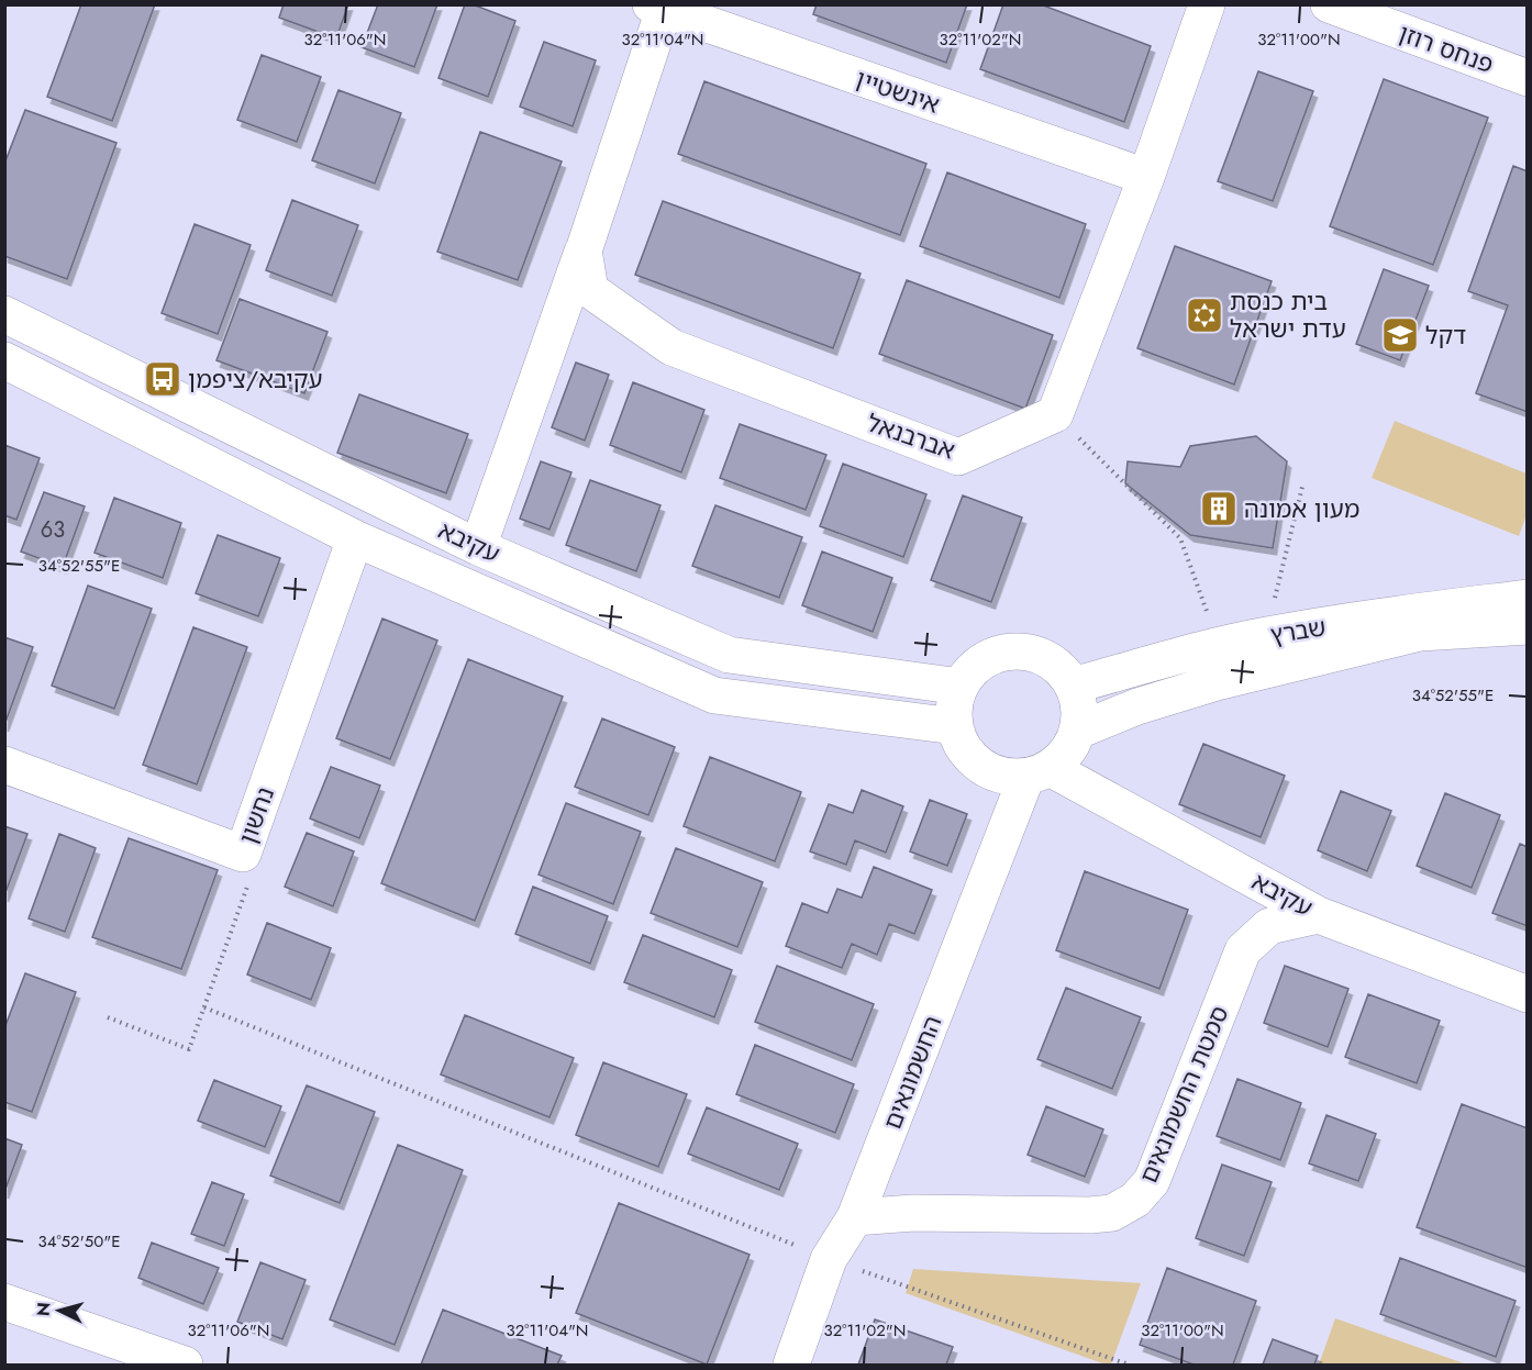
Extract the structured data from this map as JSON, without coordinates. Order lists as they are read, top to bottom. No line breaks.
{"streets":{"street":["פנחס רוזן","אינשטיין","אברבנאל","עקיבא","שברץ","נחשון","החשמונאים","סמטת החשמונאים"]},"crossings":[["אינשטיין","אברבנאל"],["אברבנאל","עקיבא"],["עקיבא","שברץ"],["עקיבא","נחשון"],["עקיבא","החשמונאים"],["עקיבא","סמטת החשמונאים"],["שברץ","החשמונאים"],["החשמונאים","סמטת החשמונאים"]],"places":{"synagogue":["בית כנסת עדת ישראל"],"school or university":["דקל"],"bus stop":["עקיבא/ציפמן"],"building":["מעון אמונה"]},"house_numbers":["63"],"north":"left","coordinates":["32°11'06\"N","32°11'04\"N","32°11'02\"N","32°11'00\"N","34°52'55\"E","34°52'50\"E"]}
